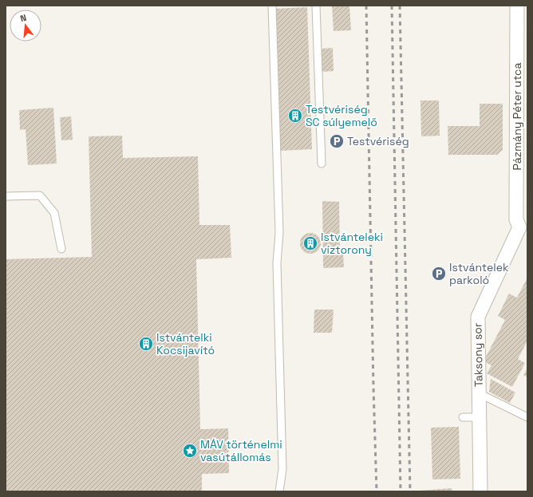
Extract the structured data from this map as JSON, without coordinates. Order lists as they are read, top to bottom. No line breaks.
{"streets":{"street":["Pázmány Péter utca","Taksony sor"]},"crossings":[["Pázmány Péter utca","Taksony sor"]],"places":{"building":["Testvériség SC súlyemelő","Istvánteleki víztorony","Istvántelki Kocsijavító"],"parking":["Testvériség","Istvántelek parkoló"],"place":["MÁV történelmi vasútállomás"]},"north":"top"}
